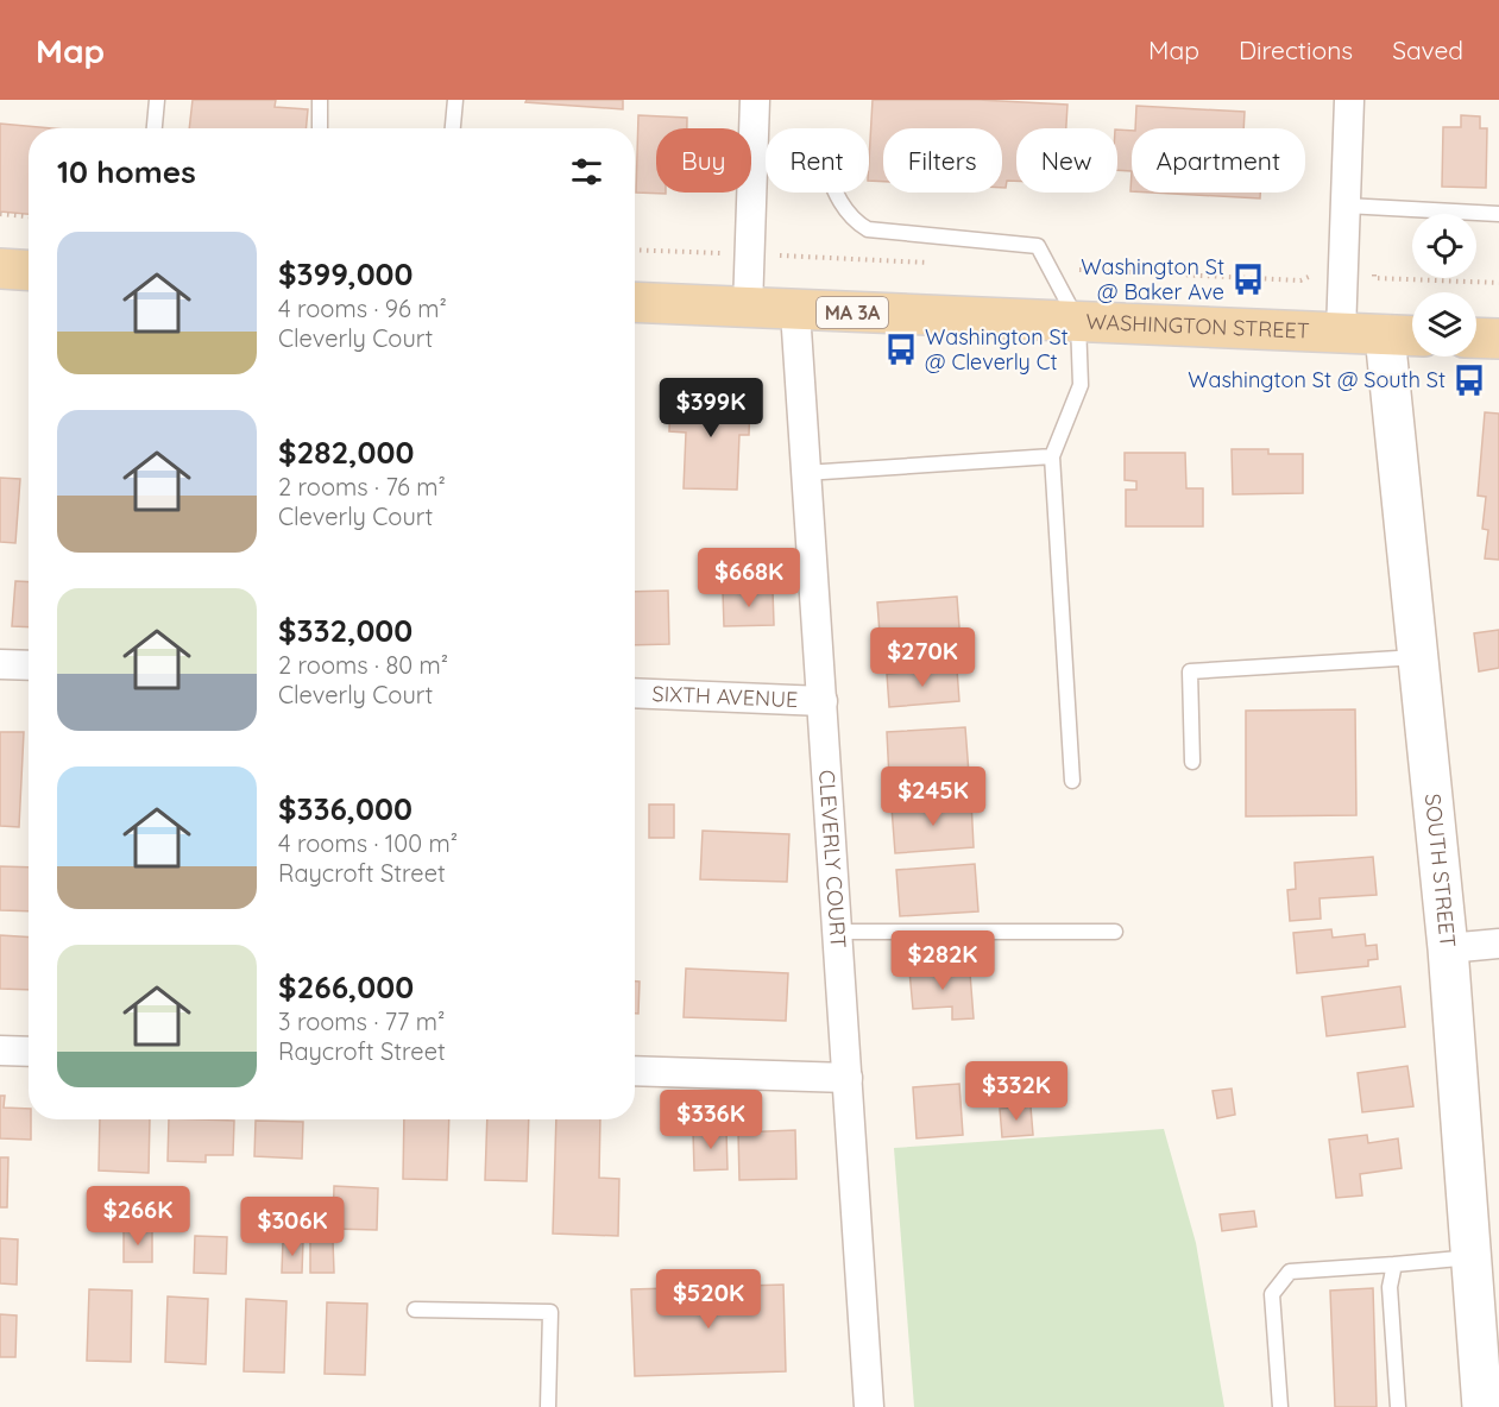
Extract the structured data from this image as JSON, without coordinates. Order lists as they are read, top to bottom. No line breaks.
{"streets":{"main road":["MA 3A","WASHINGTON STREET","SOUTH STREET"],"street":["SIXTH AVENUE","CLEVERLY COURT"]},"crossings":[["WASHINGTON STREET","CLEVERLY COURT"],["WASHINGTON STREET","SOUTH STREET"],["SIXTH AVENUE","CLEVERLY COURT"]],"places":{"bus stop":["Washington St @ Baker Ave","Washington St @ Cleverly Ct","Washington St @ South St"]},"page":{"header":"Map","nav":["Map","Directions","Saved"],"chip":["Buy","Rent","Filters","New","Apartment"],"heading":"10 homes","list":[{"name":"$399,000","note":"4 rooms · 96 m² · Cleverly Court"},{"name":"$282,000","note":"2 rooms · 76 m² · Cleverly Court"},{"name":"$332,000","note":"2 rooms · 80 m² · Cleverly Court"},{"name":"$336,000","note":"4 rooms · 100 m² · Raycroft Street"},{"name":"$266,000","note":"3 rooms · 77 m² · Raycroft Street"}],"price":["$399K","$668K","$270K","$245K","$282K","$332K","$336K","$266K","$306K","$520K"]}}
